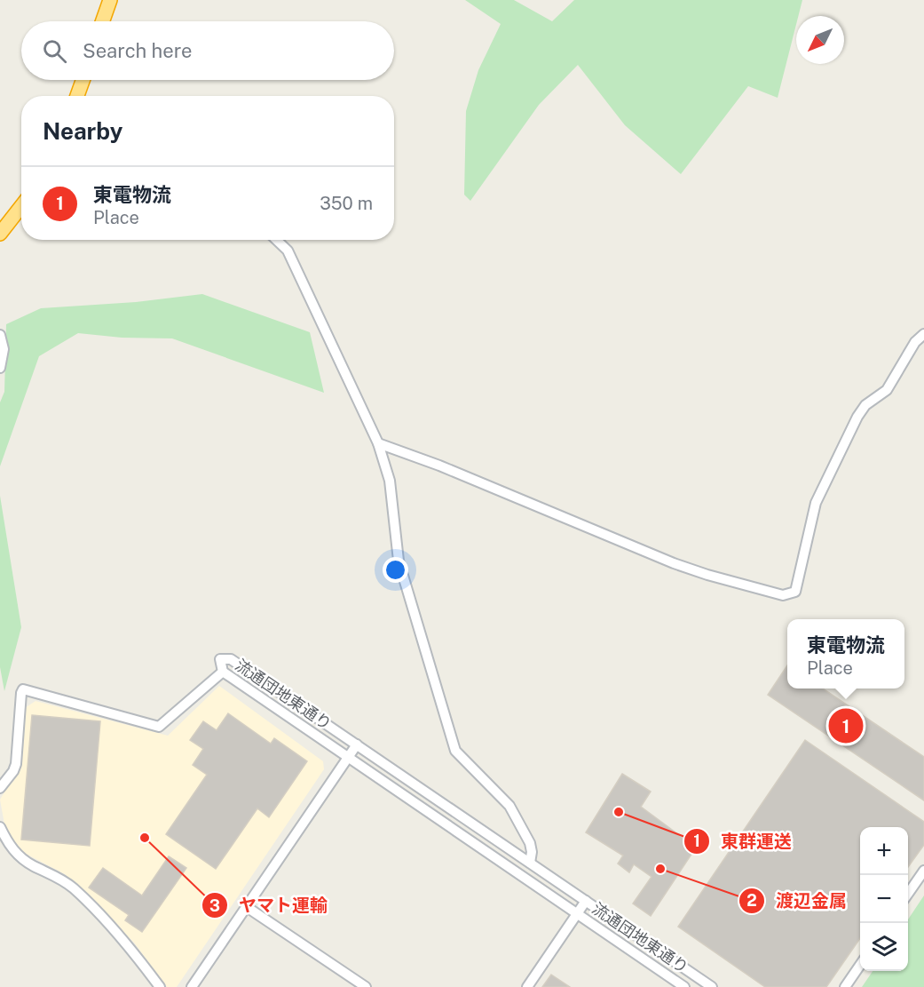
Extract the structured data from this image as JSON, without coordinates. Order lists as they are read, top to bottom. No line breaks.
{"streets":{"street":["流通団地東通り"]},"places":["東群運送","ヤマト運輸","渡辺金属"],"north":"bottom left","page":{"search":"Search here","heading":"Nearby","list":[{"mark":"1","name":"東電物流","note":"Place","value":"350 m"}],"popup":["東電物流","Place"],"pins":"1","map_buttons":["+","−"]}}
